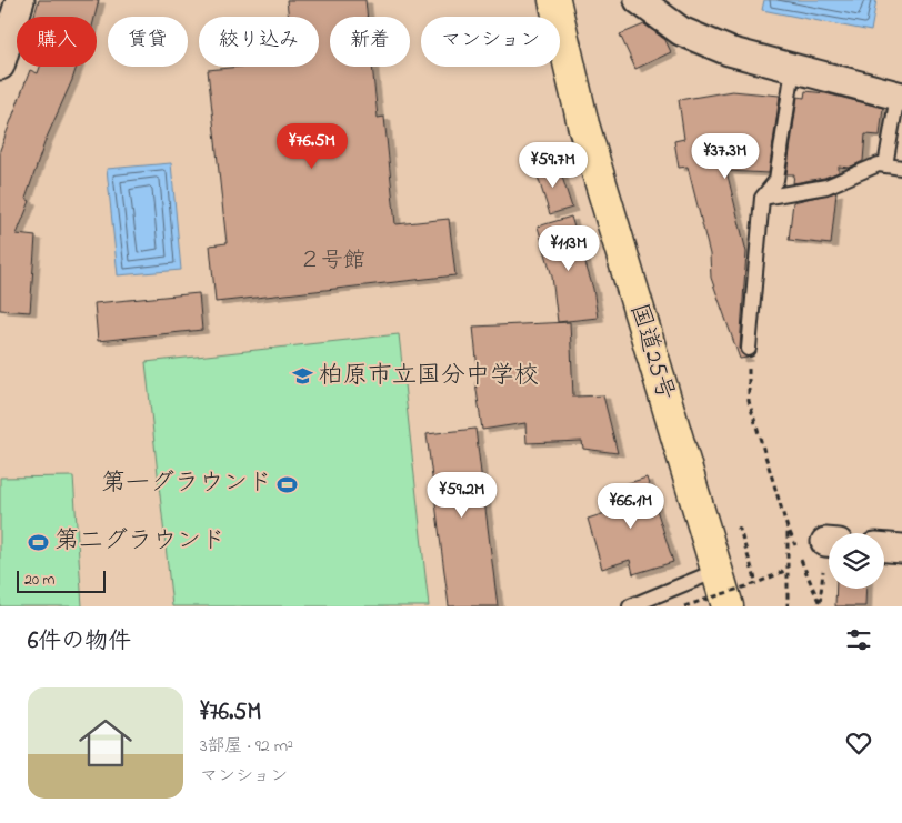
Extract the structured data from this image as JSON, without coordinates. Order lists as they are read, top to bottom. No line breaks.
{"streets":{"highway":["国道25号"]},"places":{"school or university":["柏原市立国分中学校"],"sports":["第一グラウンド","第二グラウンド"]},"house_numbers":["２号館"],"scale_bar":"20 m","page":{"chip":["購入","賃貸","絞り込み","新着","マンション"],"price":["¥76.5M","¥37.3M","¥59.7M","¥113M","¥59.2M","¥66.1M"],"scale":"20 m","heading":"6件の物件","list":[{"name":"¥76.5M","note":"3部屋 · 92 m² · マンション"}]}}
